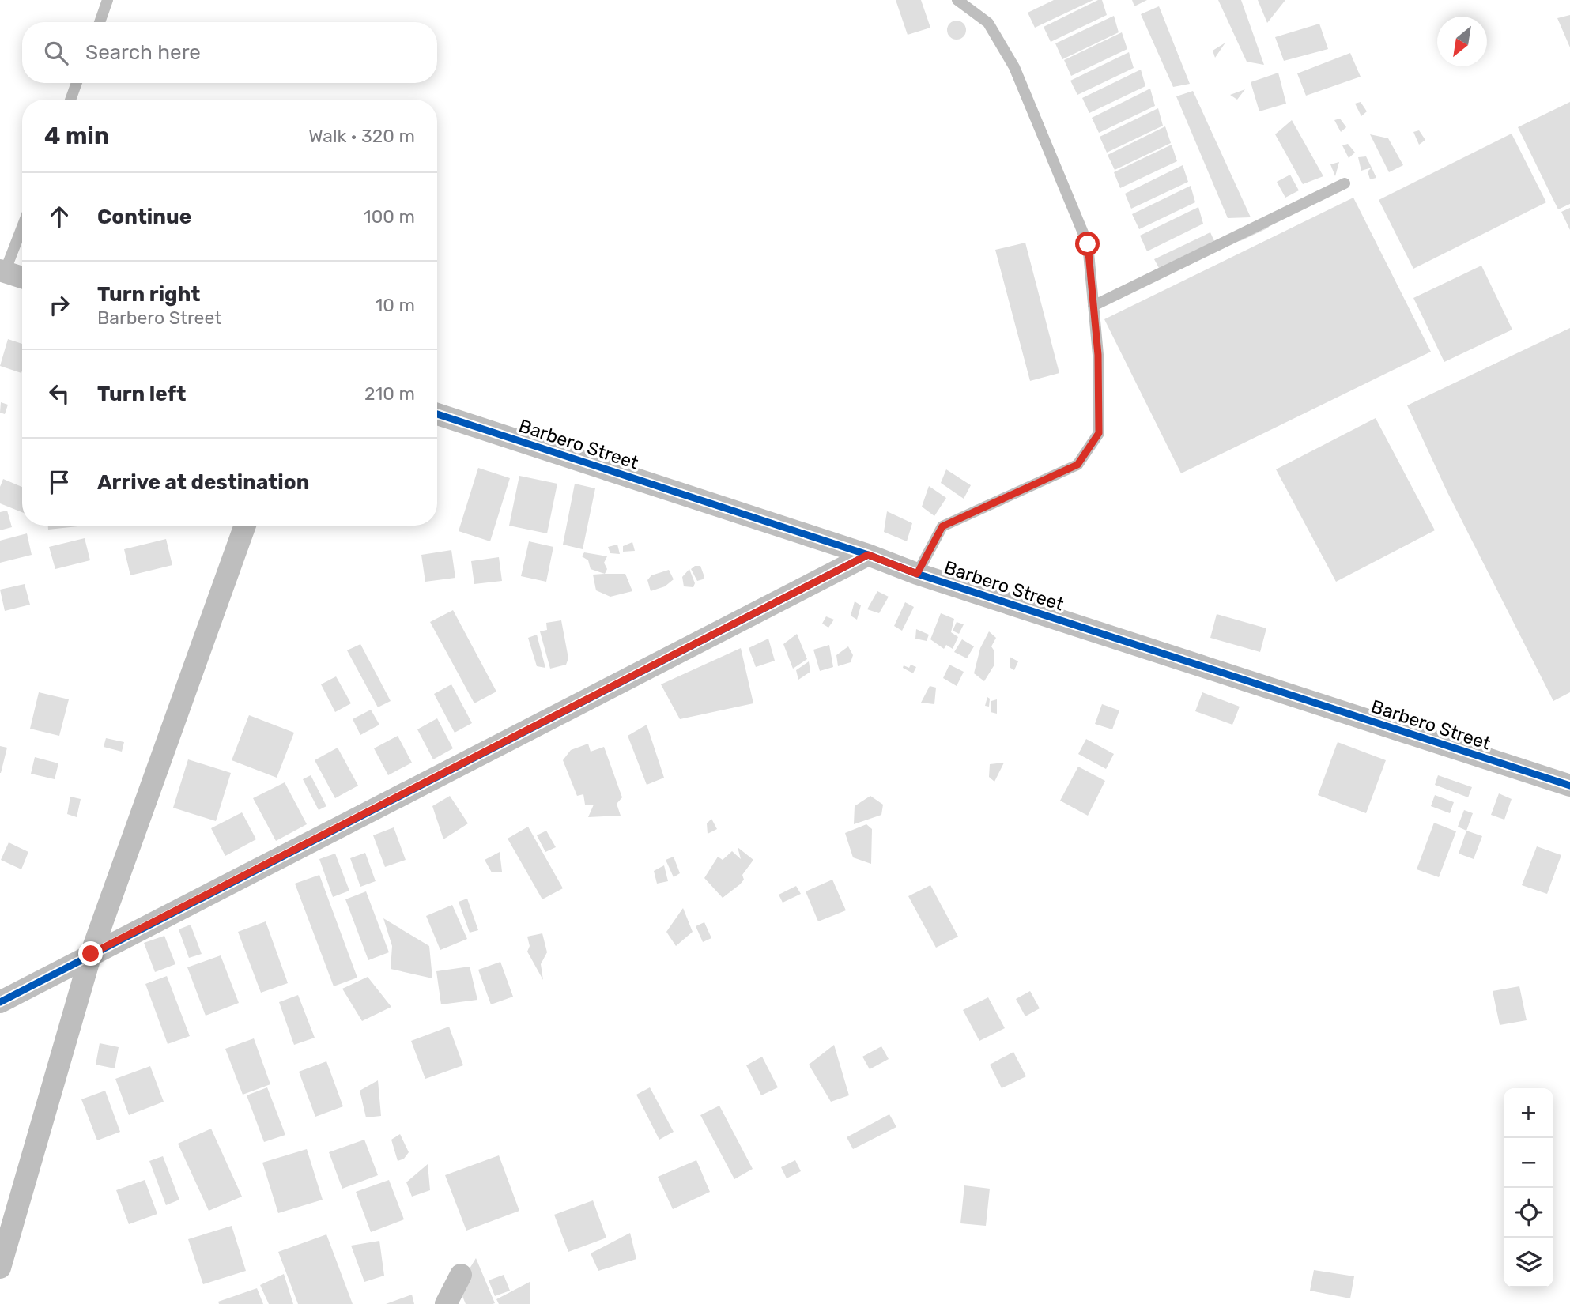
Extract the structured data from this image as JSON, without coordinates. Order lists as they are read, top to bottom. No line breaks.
{"streets":{"street":["Barbero Street"]},"north":"bottom left","page":{"search":"Search here","heading":["4 min","Walk · 320 m"],"list":[["Continue","100 m"],["Turn right","Barbero Street","10 m"],["Turn left","210 m"],"Arrive at destination"],"map_buttons":["+","−"]}}
